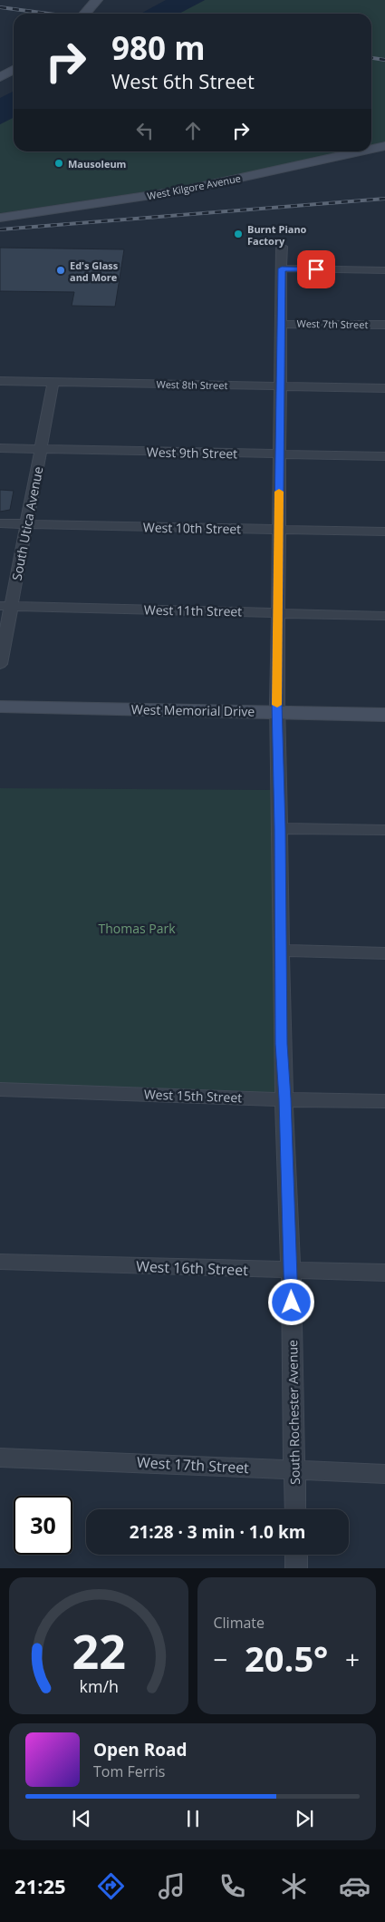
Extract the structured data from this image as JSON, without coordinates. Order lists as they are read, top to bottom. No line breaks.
{"streets":{"main road":["West Kilgore Avenue","West Memorial Drive"],"street":["West 7th Street","West 8th Street","West 9th Street","South Utica Avenue","West 10th Street","West 11th Street","West 15th Street","West 16th Street","South Rochester Avenue","West 17th Street"]},"crossings":[["West 7th Street","South Rochester Avenue"],["West 8th Street","South Utica Avenue"],["West 8th Street","South Rochester Avenue"],["West 9th Street","South Utica Avenue"],["West 9th Street","South Rochester Avenue"],["South Utica Avenue","West 10th Street"],["South Utica Avenue","West 11th Street"],["West 10th Street","South Rochester Avenue"],["West 11th Street","South Rochester Avenue"],["West Memorial Drive","South Rochester Avenue"],["West 15th Street","South Rochester Avenue"],["West 16th Street","South Rochester Avenue"],["South Rochester Avenue","West 17th Street"]],"parks":["Thomas Park"],"places":["Mausoleum","Burnt Piano Factory","Ed's Glass and More"],"page":{"turn":["980 m","West 6th Street"],"limit":"30","trip":"21:28 · 3 min · 1.0 km","tile":"Climate","heat":["−","20.5°","+"],"song":["Open Road","Tom Ferris"],"tabs":"21:25","gauge":["22","km/h"]}}
